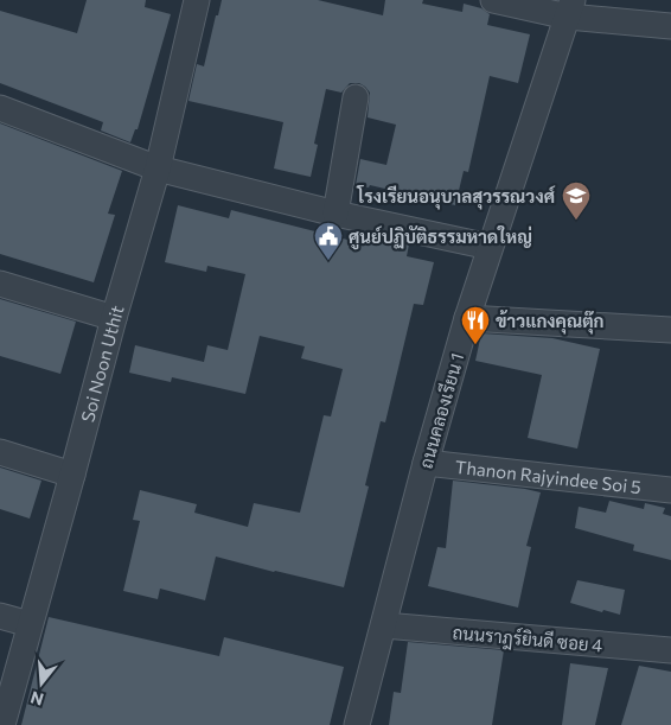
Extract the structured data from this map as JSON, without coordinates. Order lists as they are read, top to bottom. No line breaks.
{"streets":{"street":["Soi Noon Uthit","ถนนคลองเรียน 1","Thanon Rajyindee Soi 5","ถนนราฎร์ยินดี ซอย 4"]},"crossings":[["ถนนคลองเรียน 1","Thanon Rajyindee Soi 5"],["ถนนคลองเรียน 1","ถนนราฎร์ยินดี ซอย 4"]],"places":{"school or university":["โรงเรียนอนุบาลสุวรรณวงศ์"],"public building":["ศูนย์ปฏิบัติธรรมหาดใหญ่"],"restaurant":["ข้าวแกงคุณตุ๊ก"]},"north":"bottom"}
